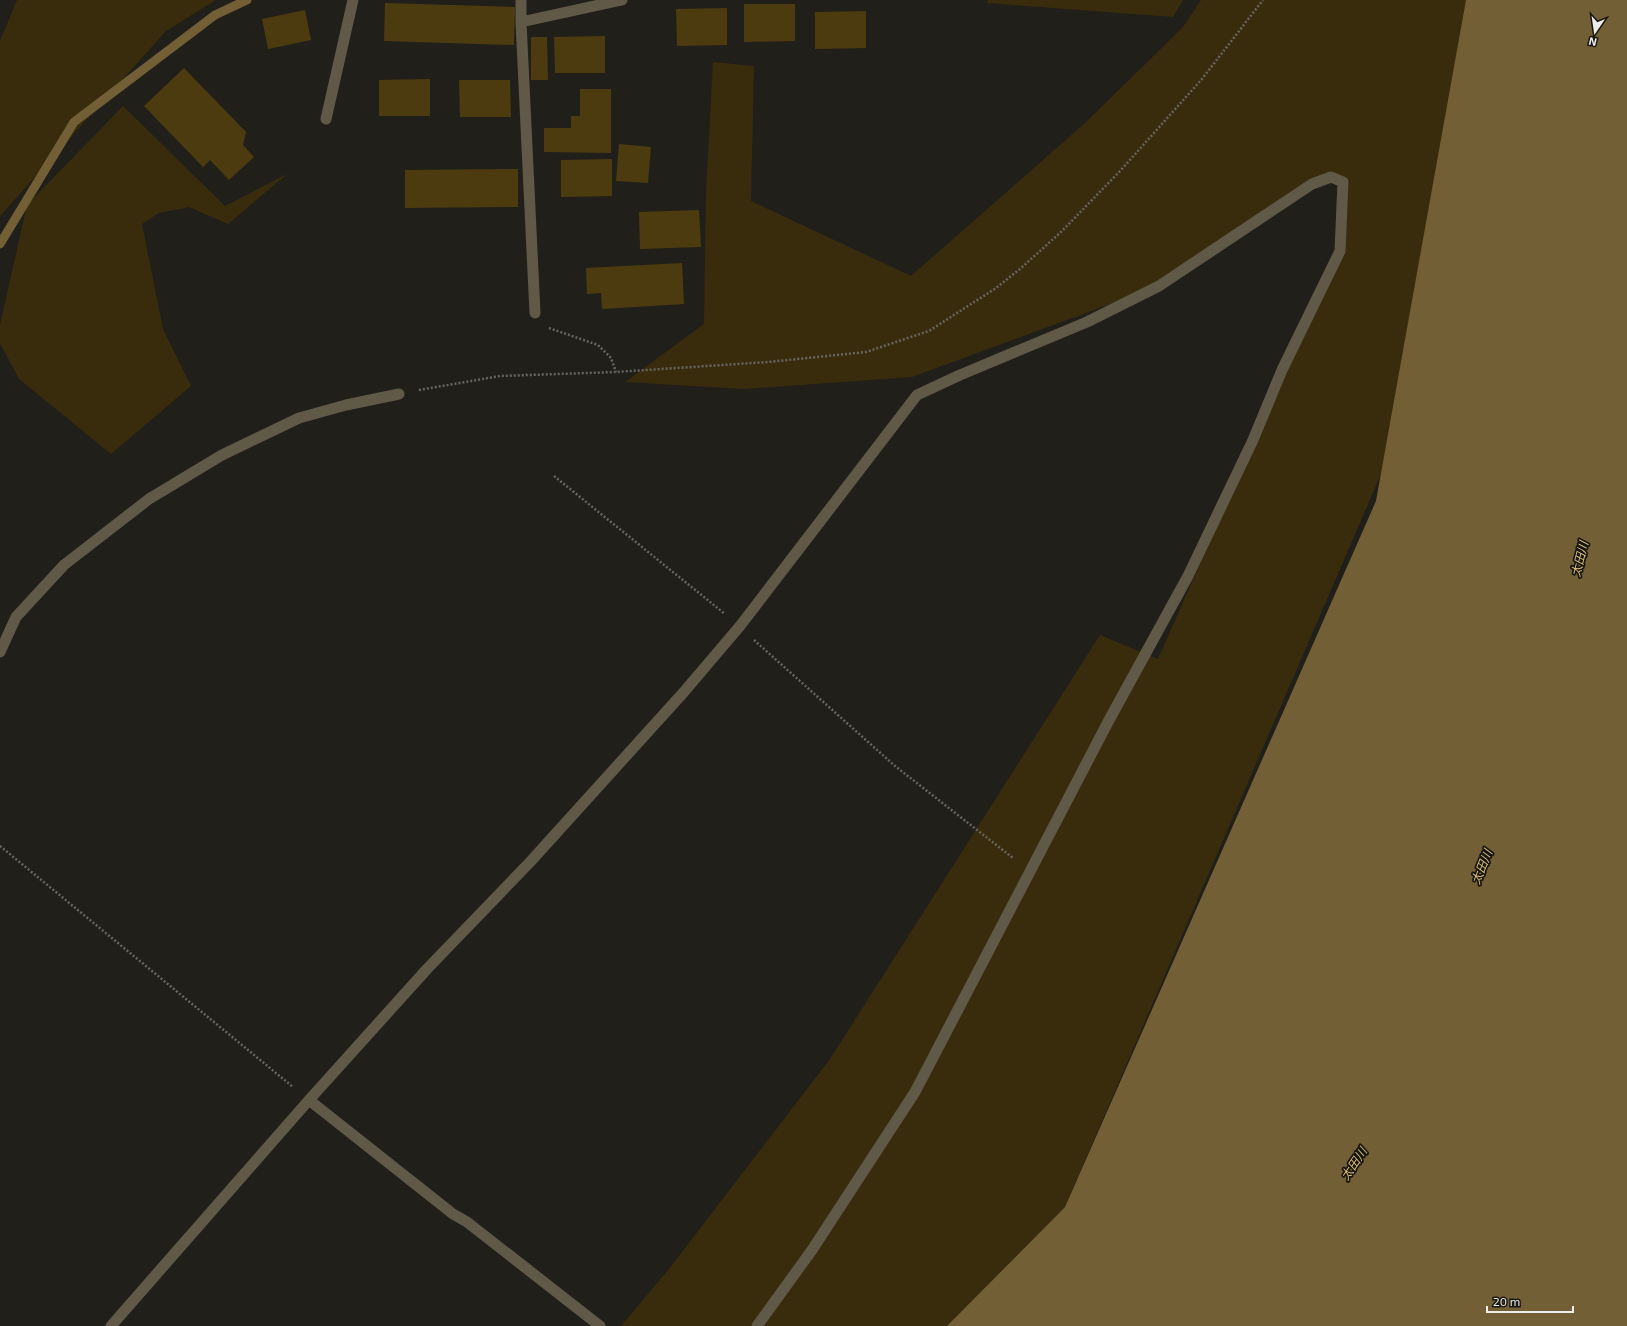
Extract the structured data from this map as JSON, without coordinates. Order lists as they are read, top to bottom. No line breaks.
{"water":["太田川"],"scale_bar":"20 m","north":"bottom"}
